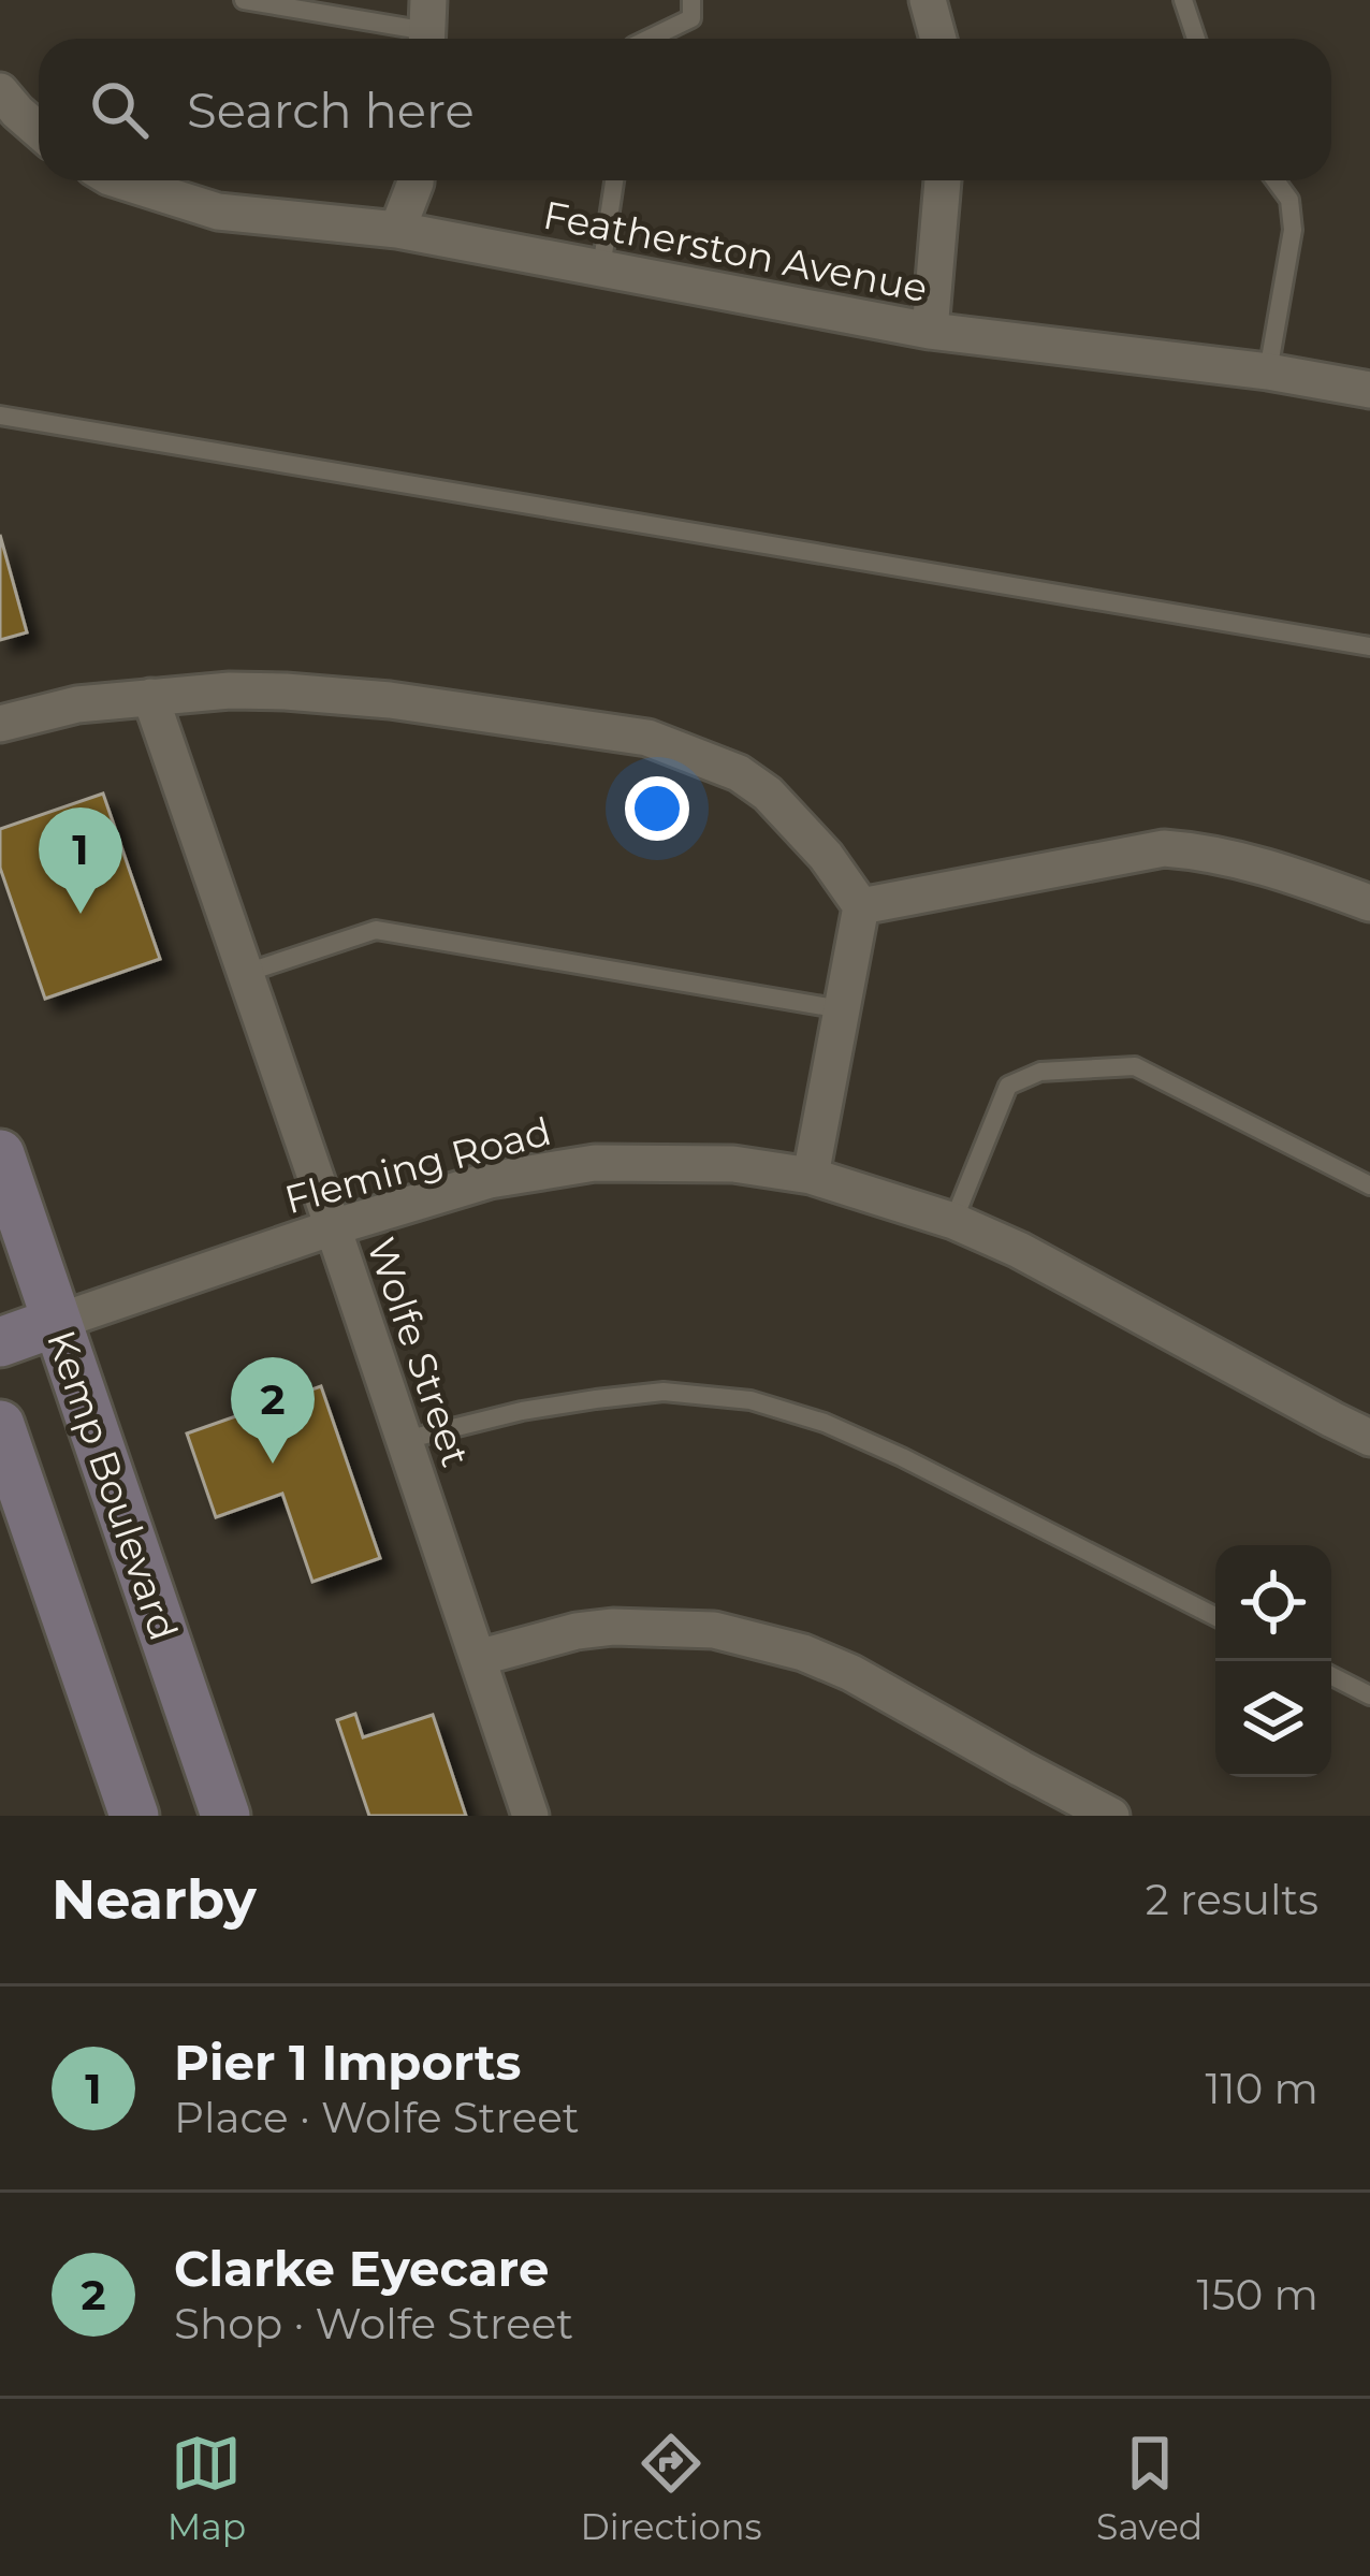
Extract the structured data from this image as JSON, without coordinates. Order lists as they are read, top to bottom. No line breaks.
{"streets":{"main road":["Kemp Boulevard"],"street":["Featherston Avenue","Fleming Road","Wolfe Street"]},"crossings":[["Fleming Road","Wolfe Street"],["Fleming Road","Kemp Boulevard"]],"page":{"search":"Search here","pins":["1","2"],"heading":["Nearby","2 results"],"list":[{"mark":"1","name":"Pier 1 Imports","note":"Place · Wolfe Street","value":"110 m"},{"mark":"2","name":"Clarke Eyecare","note":"Shop · Wolfe Street","value":"150 m"}],"nav":["Map","Directions","Saved"]}}
